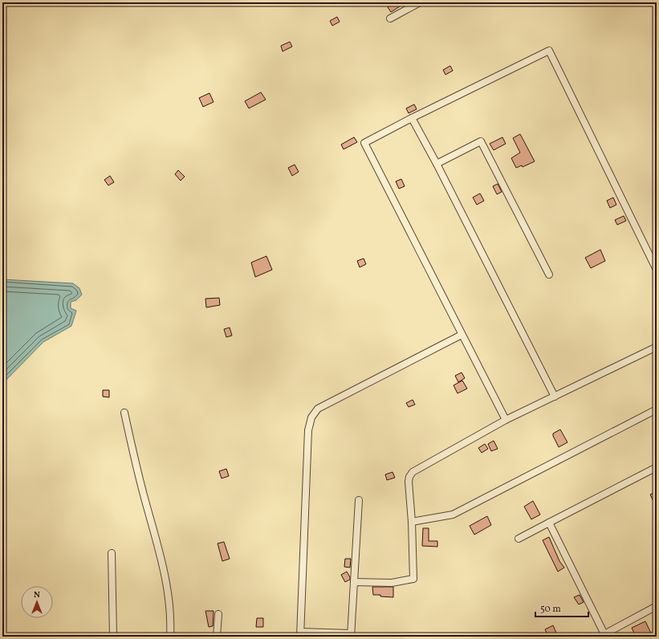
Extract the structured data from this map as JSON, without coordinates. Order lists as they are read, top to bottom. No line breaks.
{"scale_bar":"50 m","north":"top"}
